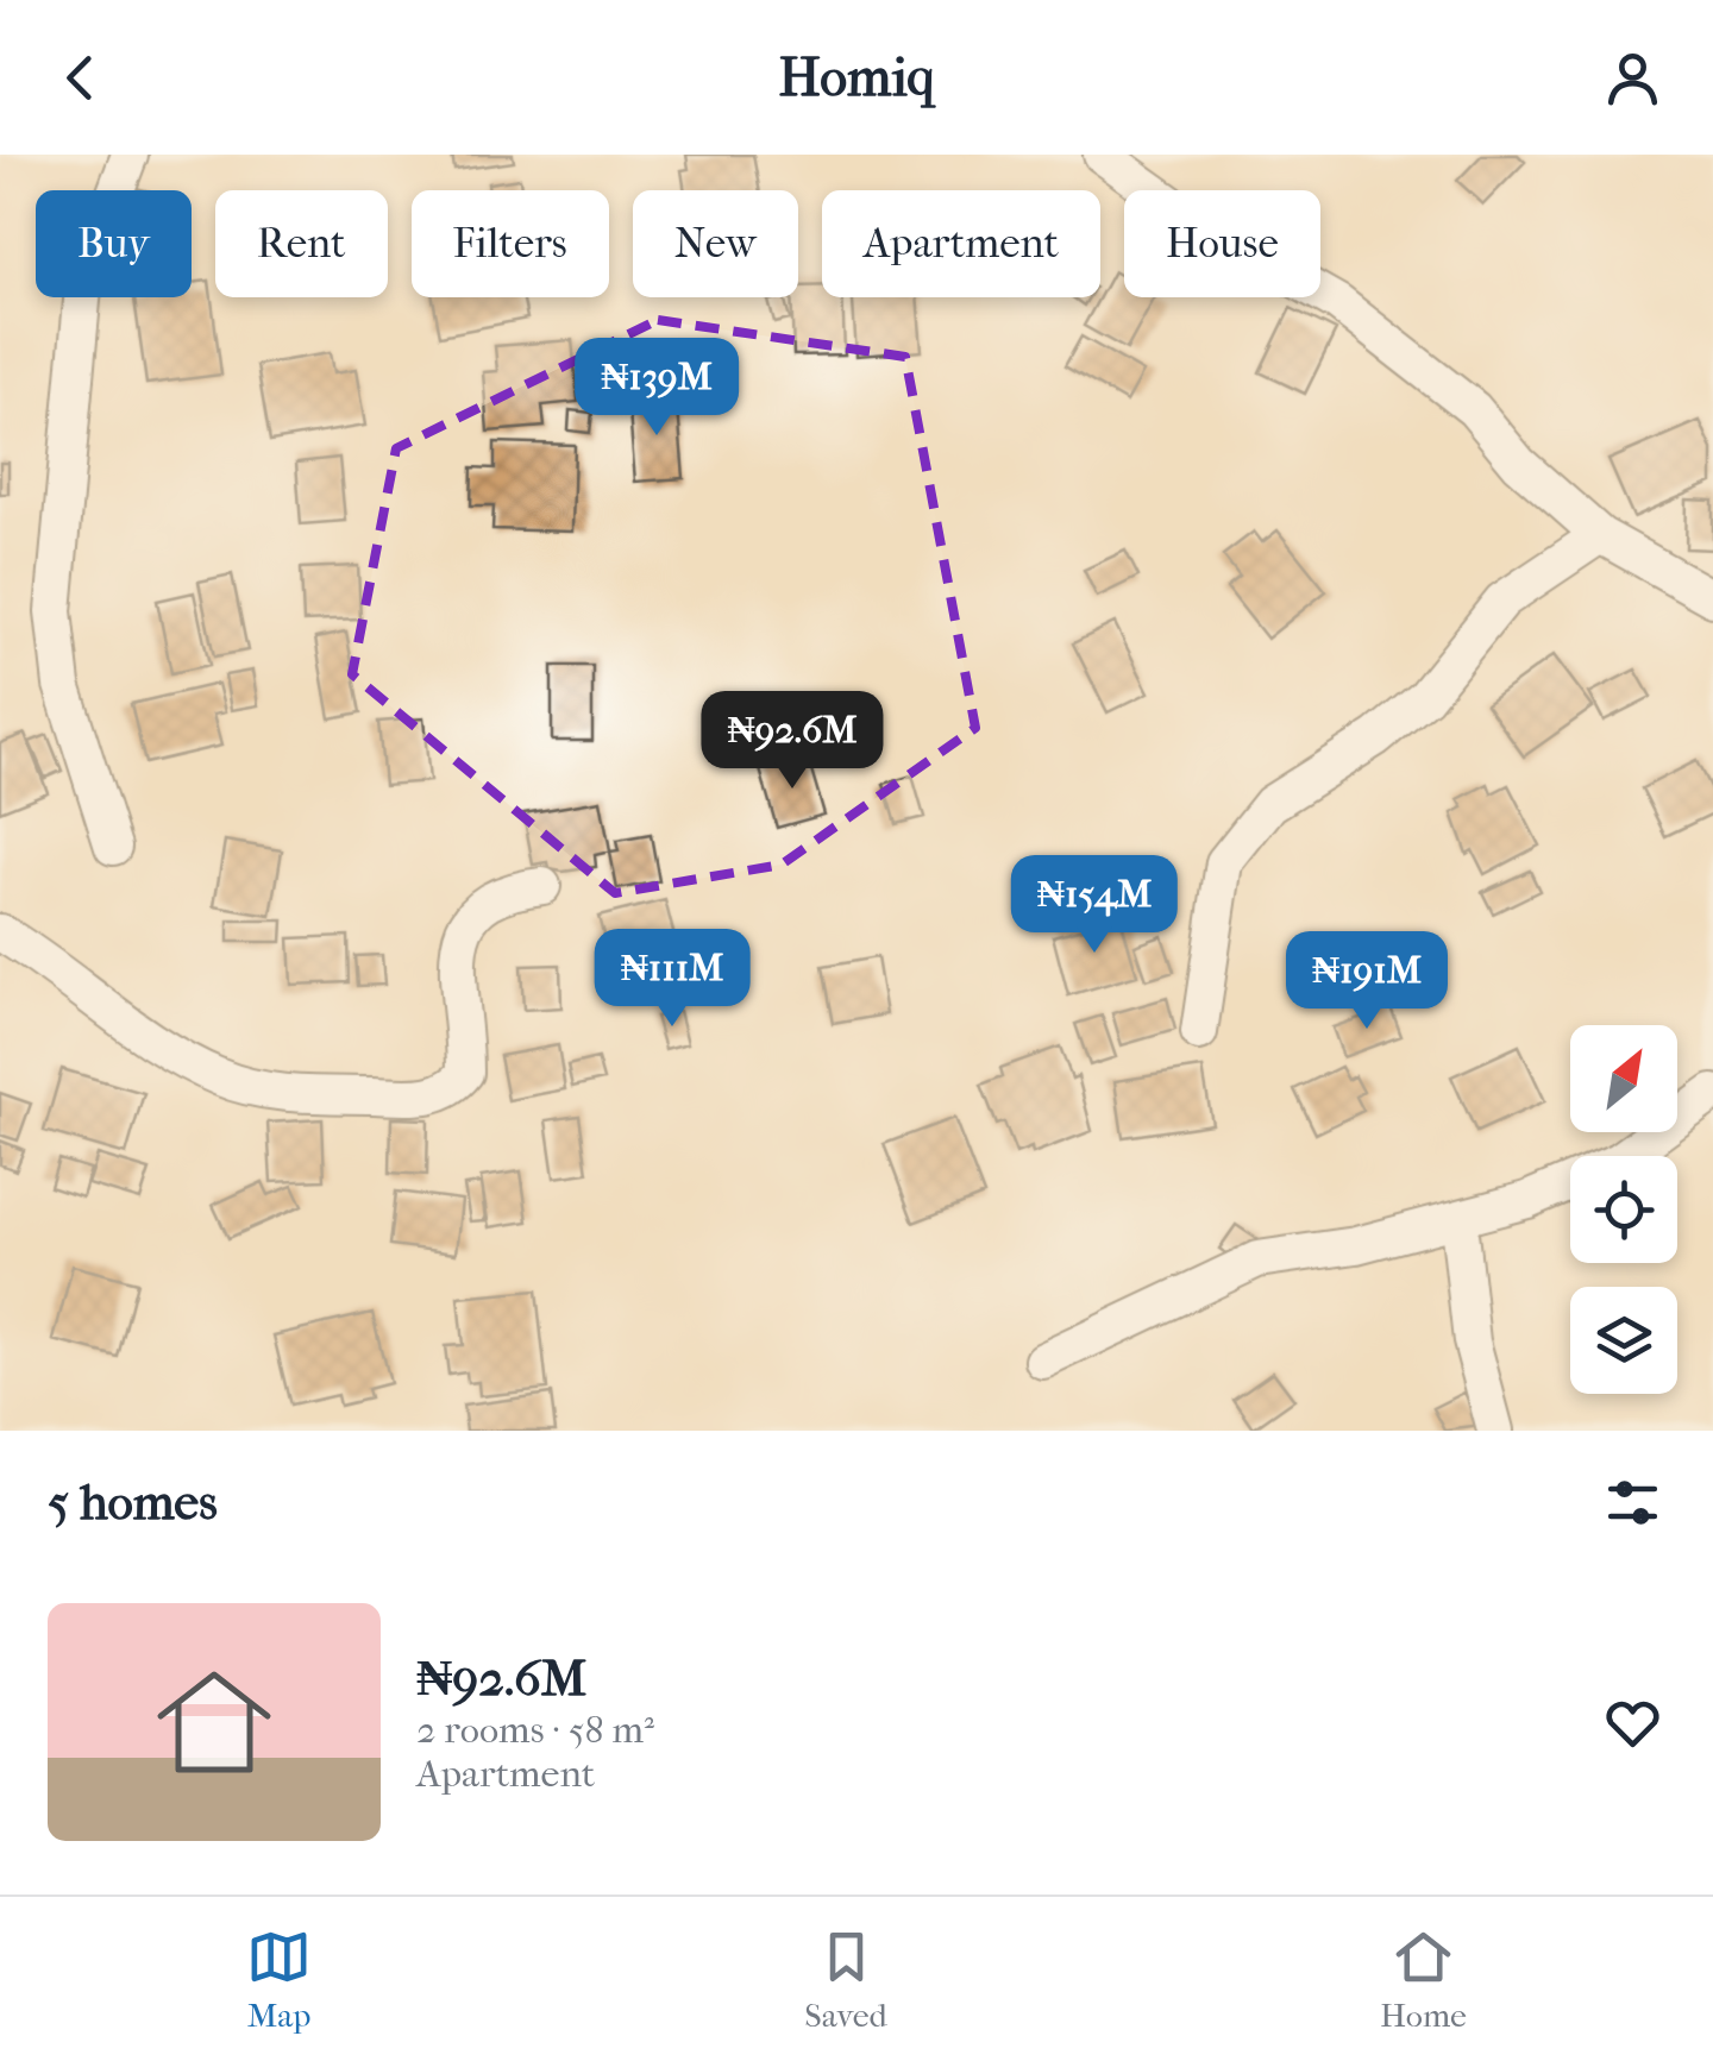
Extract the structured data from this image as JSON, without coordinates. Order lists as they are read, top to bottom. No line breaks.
{"north":"top right","page":{"header":"Homiq","chip":["Buy","Rent","Filters","New","Apartment","House"],"price":["₦139M","₦92.6M","₦154M","₦111M","₦191M"],"heading":"5 homes","list":[{"name":"₦92.6M","note":"2 rooms · 58 m² · Apartment"}],"tabs":["Map","Saved","Home"]}}
